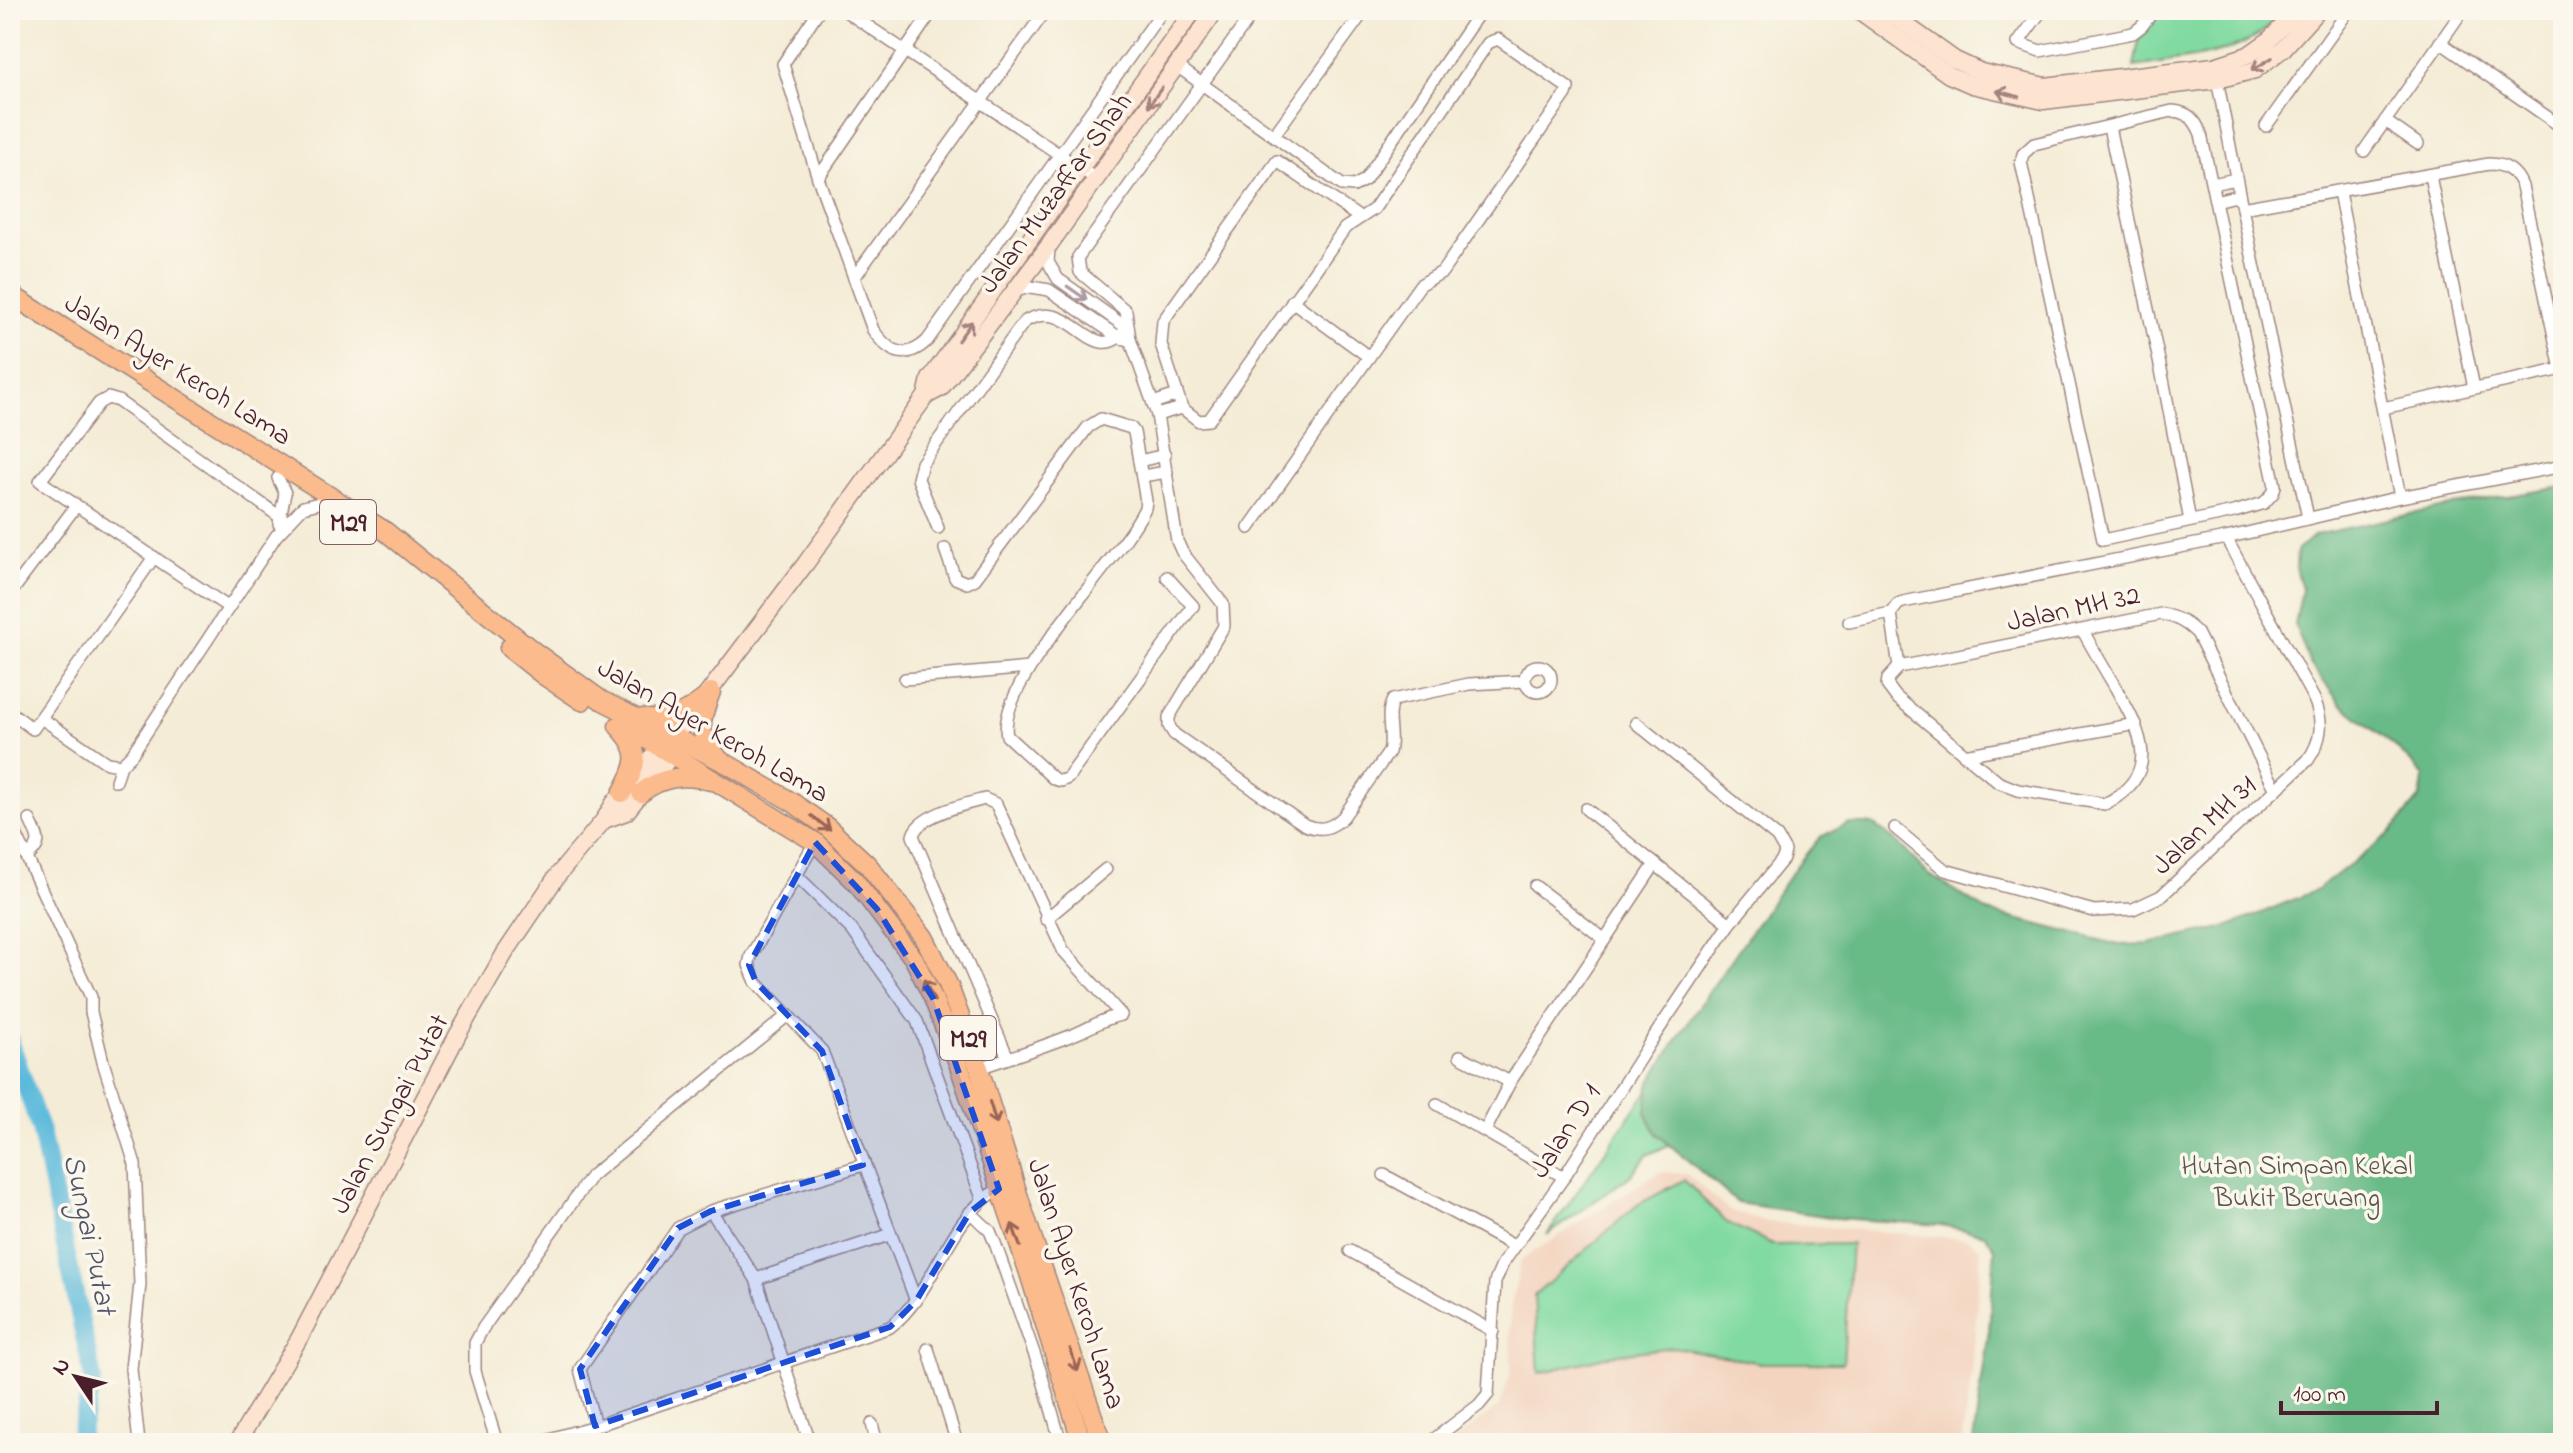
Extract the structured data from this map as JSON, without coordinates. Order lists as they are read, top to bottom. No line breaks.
{"streets":{"main road":["Jalan Muzaffar Shah","Jalan Ayer Keroh Lama","M29","Jalan Sungai Putat"],"street":["Jalan MH 32","Jalan MH 31","Jalan D 1"]},"crossings":[["Jalan Muzaffar Shah","Jalan Ayer Keroh Lama"],["Jalan Muzaffar Shah","Jalan Sungai Putat"],["Jalan Ayer Keroh Lama","Jalan Sungai Putat"],["Jalan MH 32","Jalan MH 31"]],"water":["Sungai Putat"],"parks":["Hutan Simpan Kekal Bukit Beruang"],"scale_bar":"100 m","north":"top left"}
